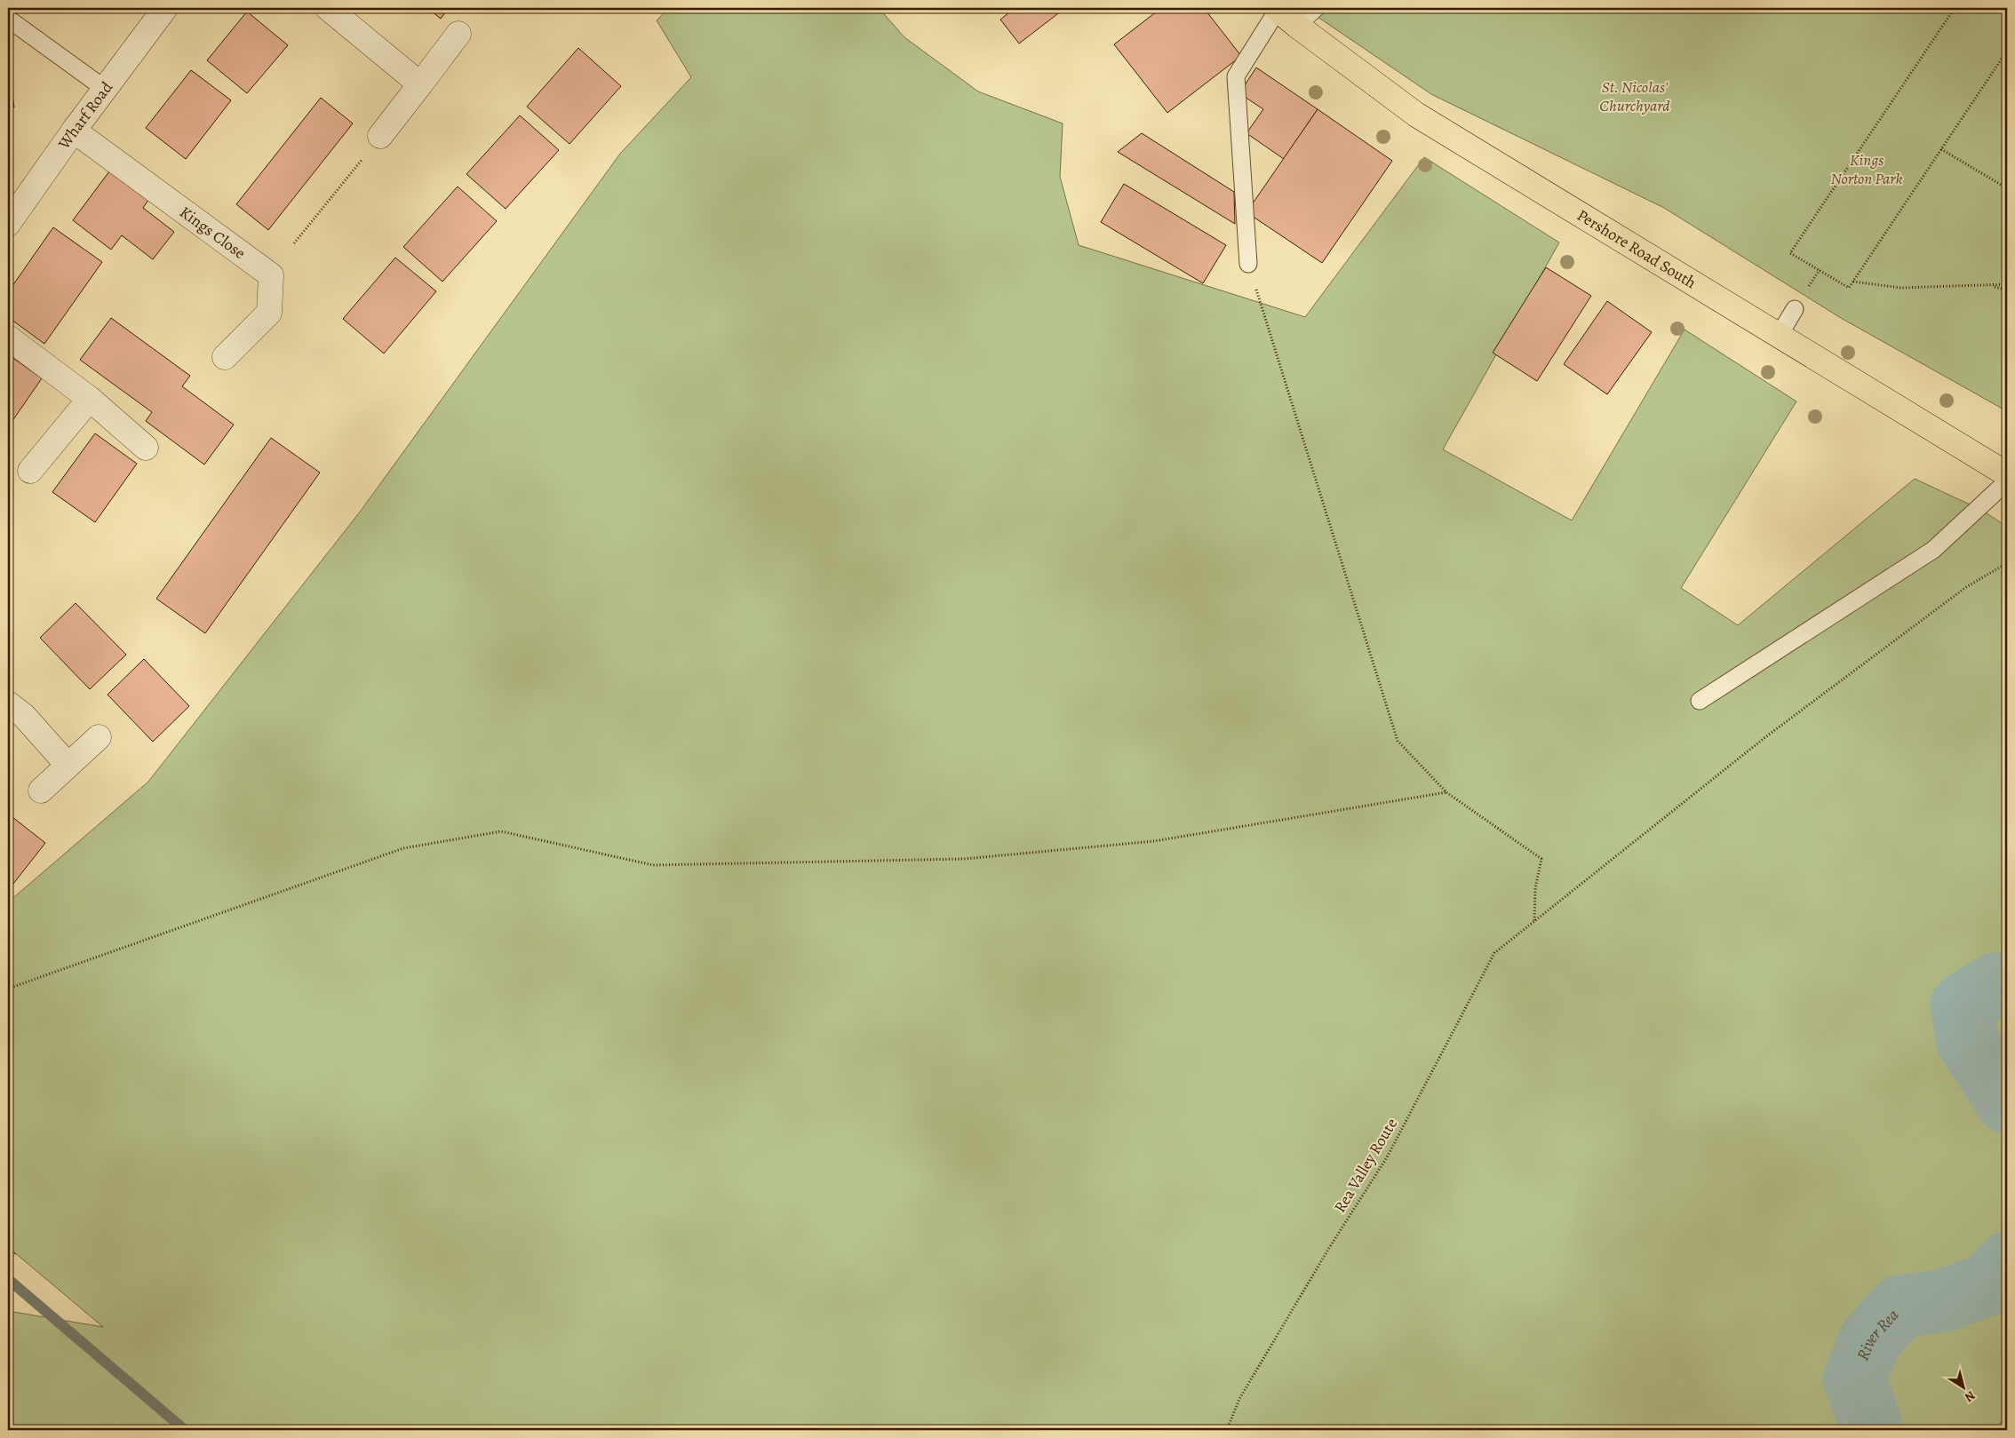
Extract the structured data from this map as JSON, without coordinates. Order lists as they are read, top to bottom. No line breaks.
{"streets":{"highway":["Pershore Road South"],"street":["Wharf Road","Kings Close"],"path":["Rea Valley Route"]},"crossings":[["Wharf Road","Kings Close"]],"water":["River Rea"],"parks":["St. Nicolas' Churchyard","Kings Norton Park"],"north":"bottom right"}
